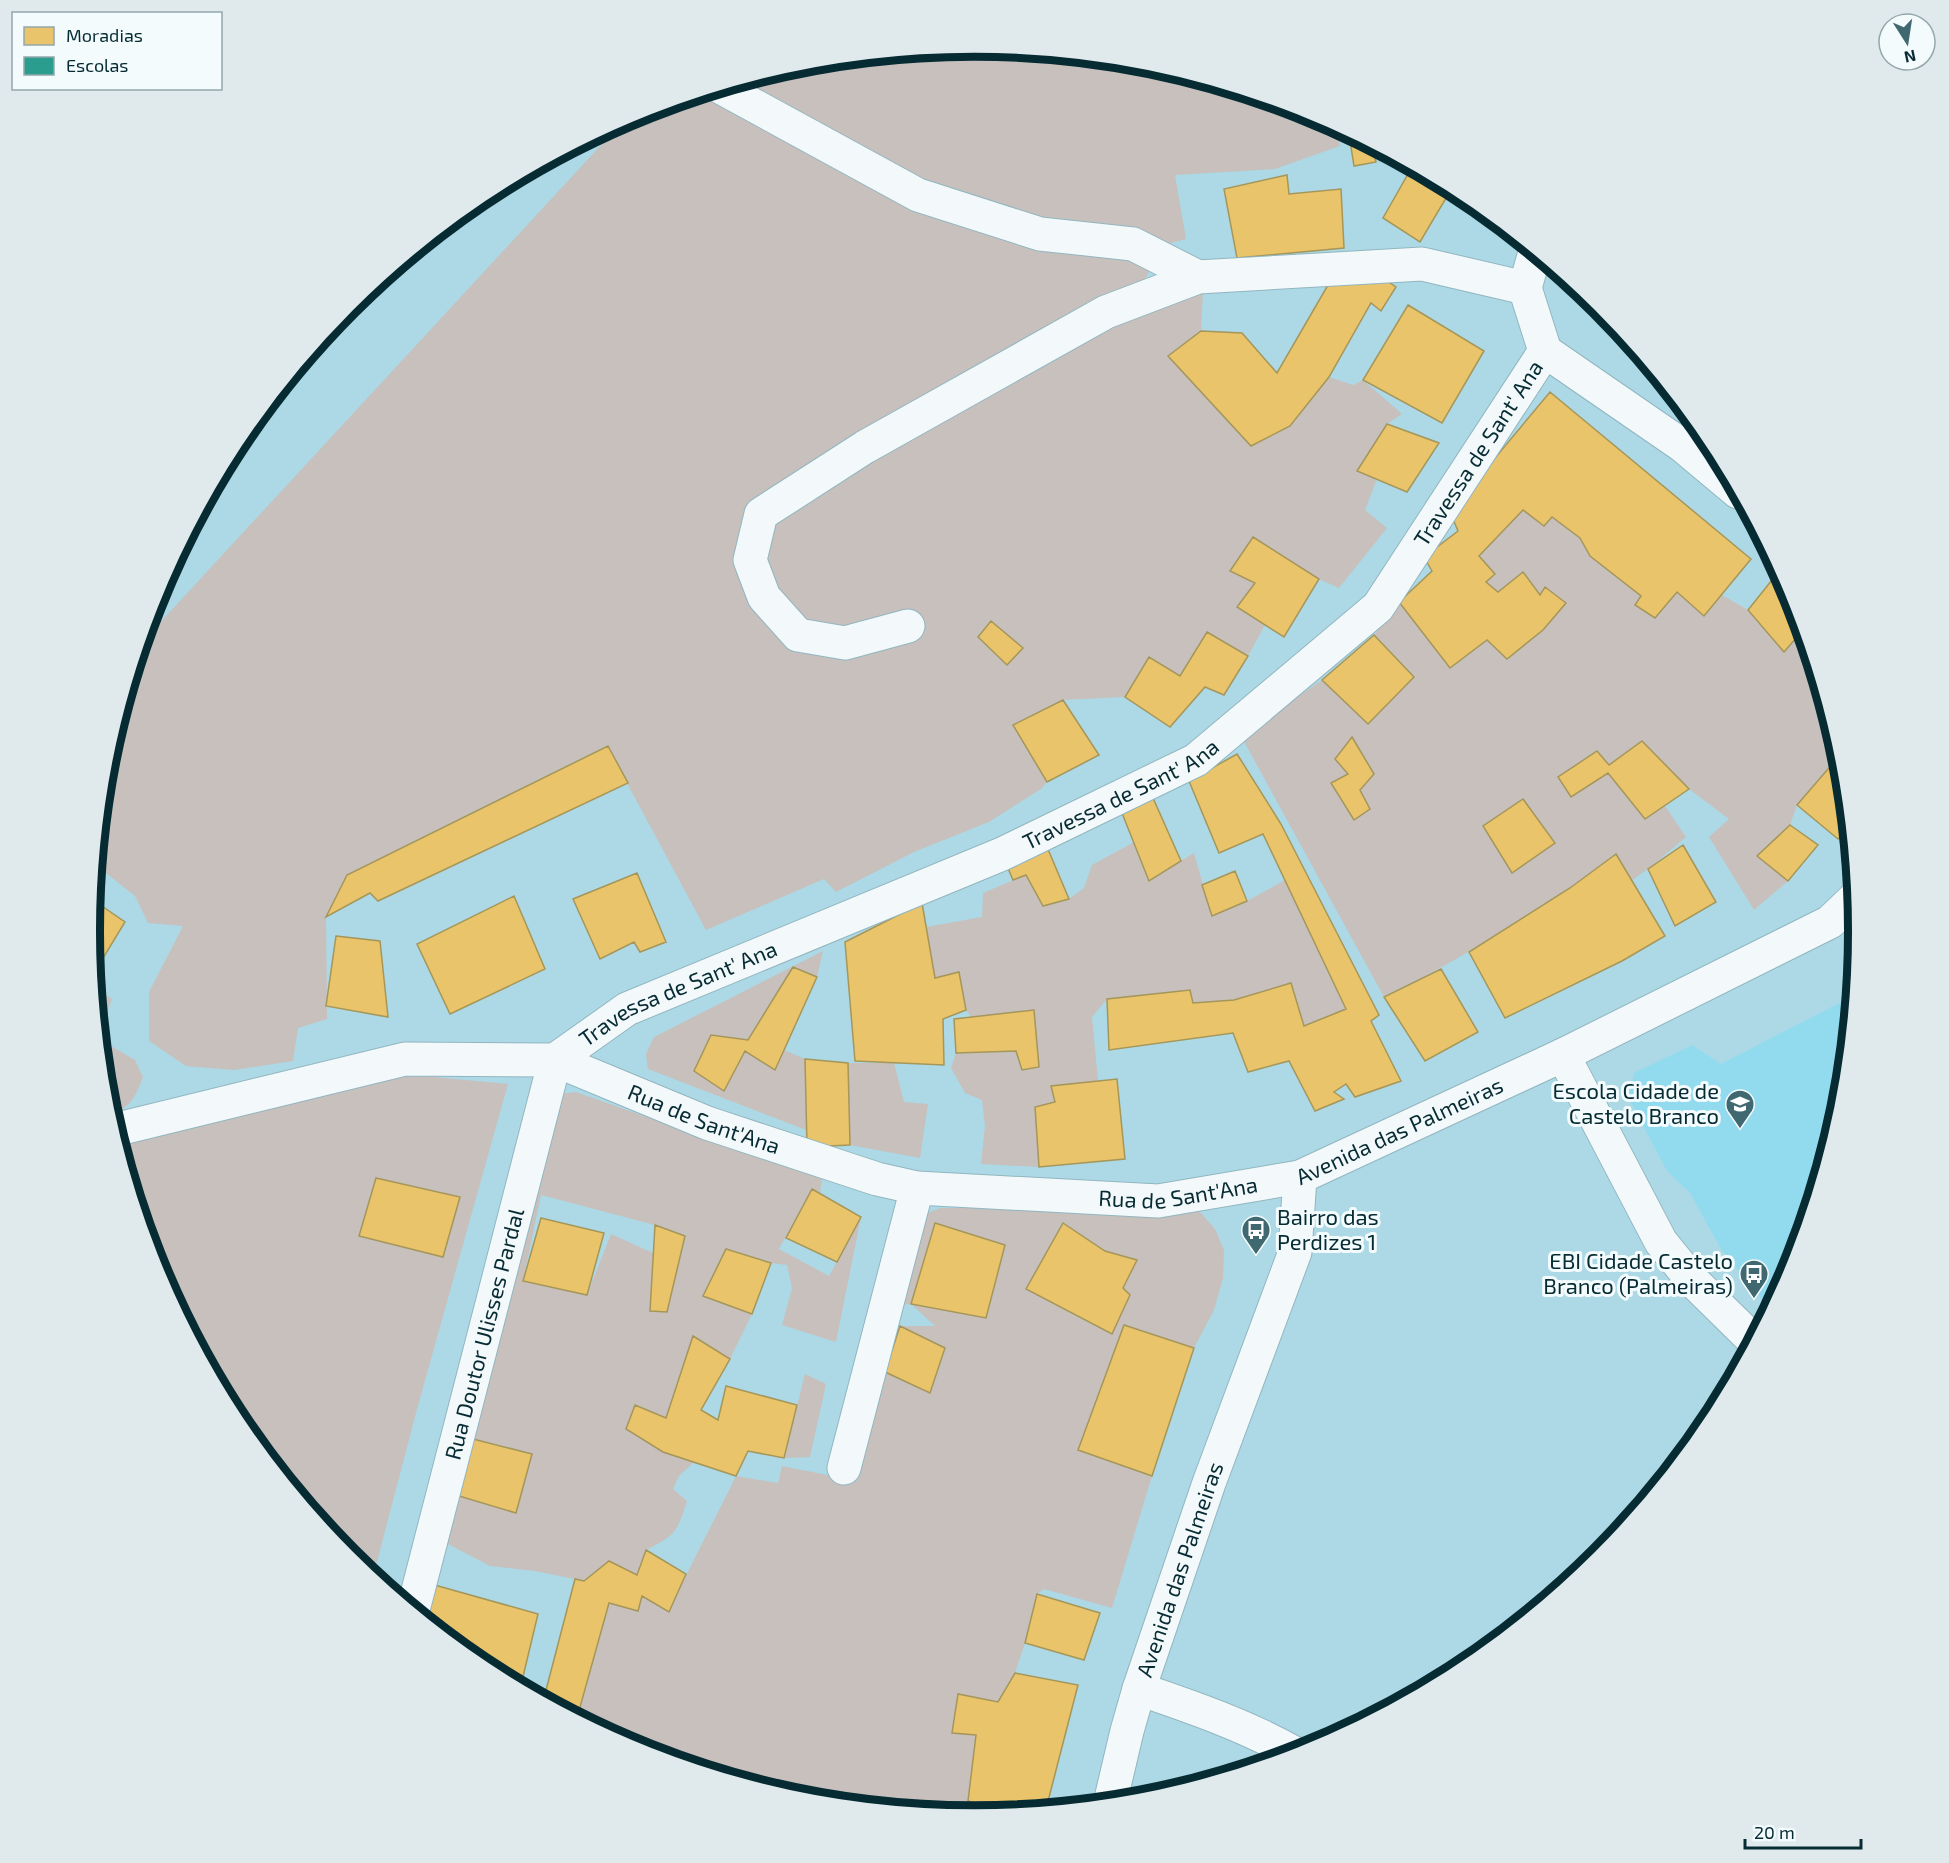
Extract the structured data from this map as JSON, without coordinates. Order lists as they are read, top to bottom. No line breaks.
{"streets":{"street":["Travessa de Sant' Ana","Rua de Sant'Ana","Avenida das Palmeiras","Rua Doutor Ulisses Pardal"]},"crossings":[["Travessa de Sant' Ana","Rua de Sant'Ana"],["Travessa de Sant' Ana","Rua Doutor Ulisses Pardal"],["Rua de Sant'Ana","Avenida das Palmeiras"],["Rua de Sant'Ana","Rua Doutor Ulisses Pardal"]],"places":{"school or university":["Escola Cidade de Castelo Branco"],"bus stop":["Bairro das Perdizes 1","EBI Cidade Castelo Branco (Palmeiras)"]},"legend":["Moradias","Escolas"],"scale_bar":"20 m","north":"bottom"}
